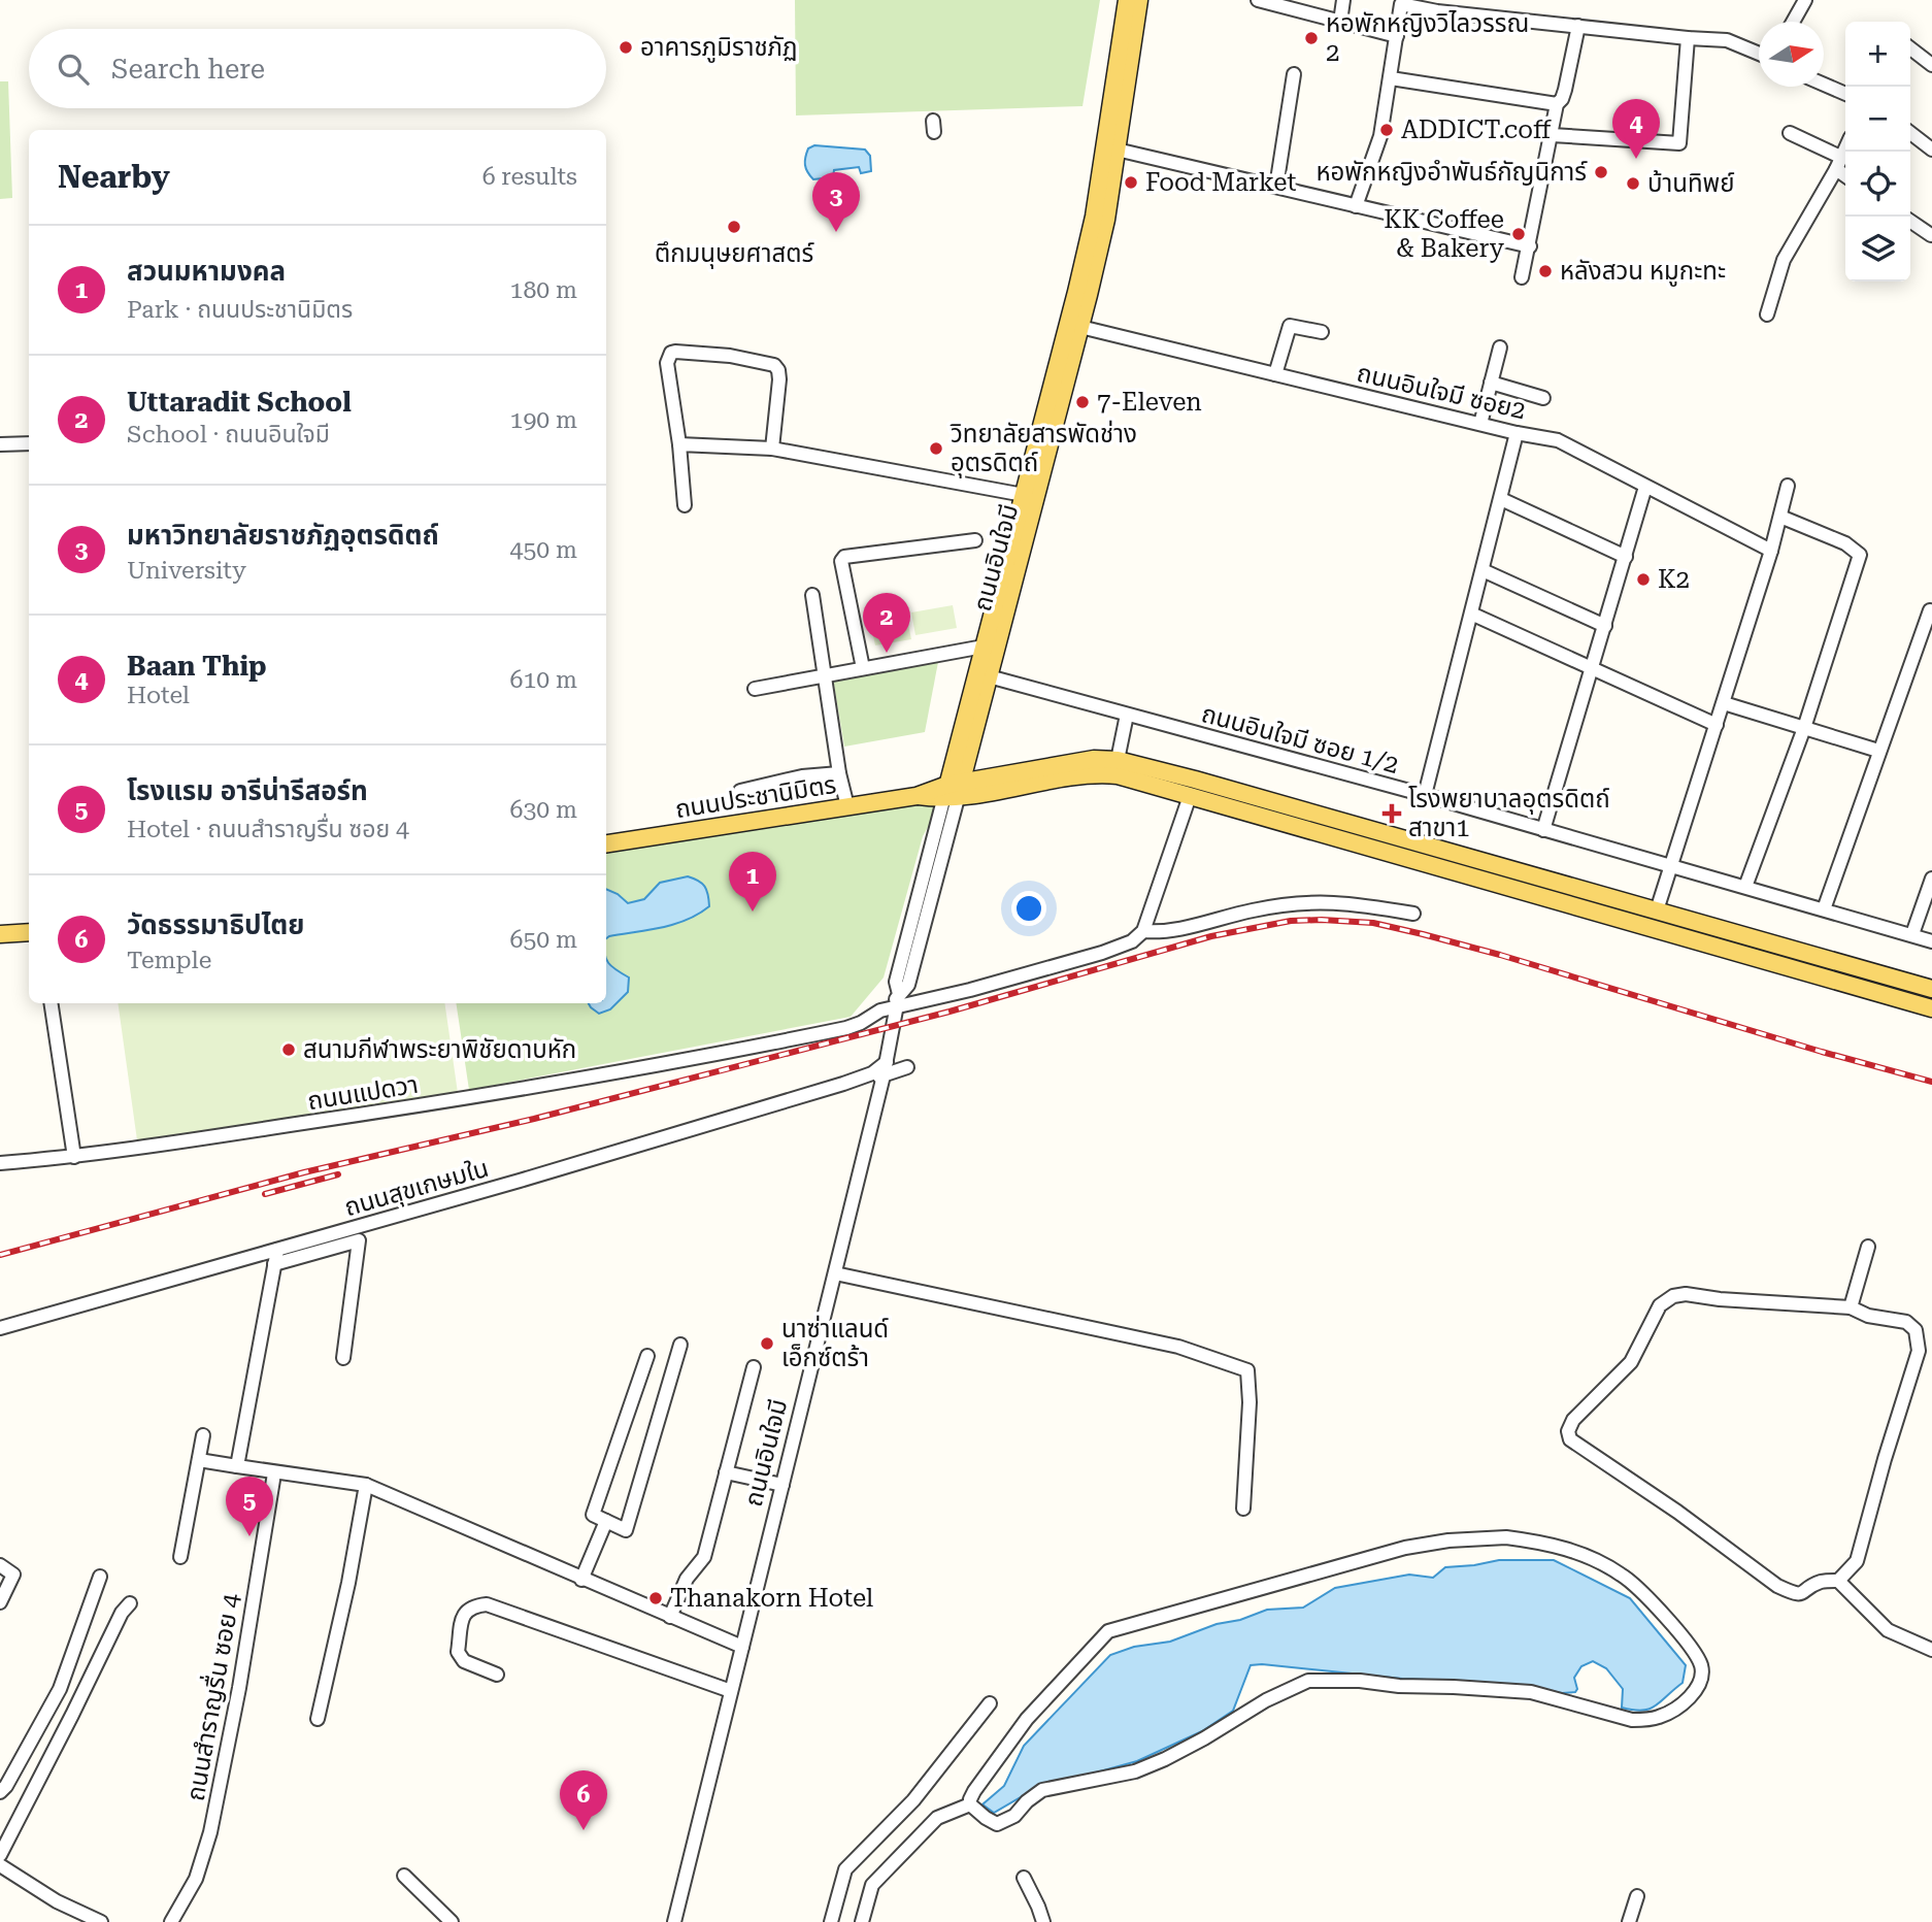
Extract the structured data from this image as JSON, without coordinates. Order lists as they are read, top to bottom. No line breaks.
{"streets":{"main road":["ถนนอินใจมี","ถนนประชานิมิตร"],"street":["ถนนอินใจมี ซอย2","ถนนอินใจมี ซอย 1/2","ถนนแปดวา","ถนนสุขเกษมใน","ถนนสำราญรื่น ซอย 4"]},"crossings":[["ถนนอินใจมี ซอย2","ถนนอินใจมี"],["ถนนอินใจมี","ถนนอินใจมี ซอย 1/2"],["ถนนอินใจมี","ถนนประชานิมิตร"],["ถนนอินใจมี","ถนนสุขเกษมใน"]],"places":{"other":["หอพักหญิงวิไลวรรณ 2","อาคารภูมิราชภัฏ","ADDICT.coff","หอพักหญิงอำพันธ์กัญนิการ์","Food Market","บ้านทิพย์","ตึกมนุษยศาสตร์","KK Coffee & Bakery","หลังสวน หมูกะทะ","7-Eleven","วิทยาลัยสารพัดช่าง อุตรดิตถ์","K2","สนามกีฬาพระยาพิชัยดาบหัก","นาซ่าแลนด์ เอ็กซ์ตร้า","Thanakorn Hotel"],"health":["โรงพยาบาลอุตรดิตถ์ สาขา1"]},"north":"right","page":{"map_buttons":["+","−"],"search":"Search here","pins":["4","3","2","1","5","6"],"heading":["Nearby","6 results"],"list":[{"mark":"1","name":"สวนมหามงคล","note":"Park · ถนนประชานิมิตร","value":"180 m"},{"mark":"2","name":"Uttaradit School","note":"School · ถนนอินใจมี","value":"190 m"},{"mark":"3","name":"มหาวิทยาลัยราชภัฏอุตรดิตถ์","note":"University","value":"450 m"},{"mark":"4","name":"Baan Thip","note":"Hotel","value":"610 m"},{"mark":"5","name":"โรงแรม อารีน่ารีสอร์ท","note":"Hotel · ถนนสำราญรื่น ซอย 4","value":"630 m"},{"mark":"6","name":"วัดธรรมาธิปไตย","note":"Temple","value":"650 m"}]}}
